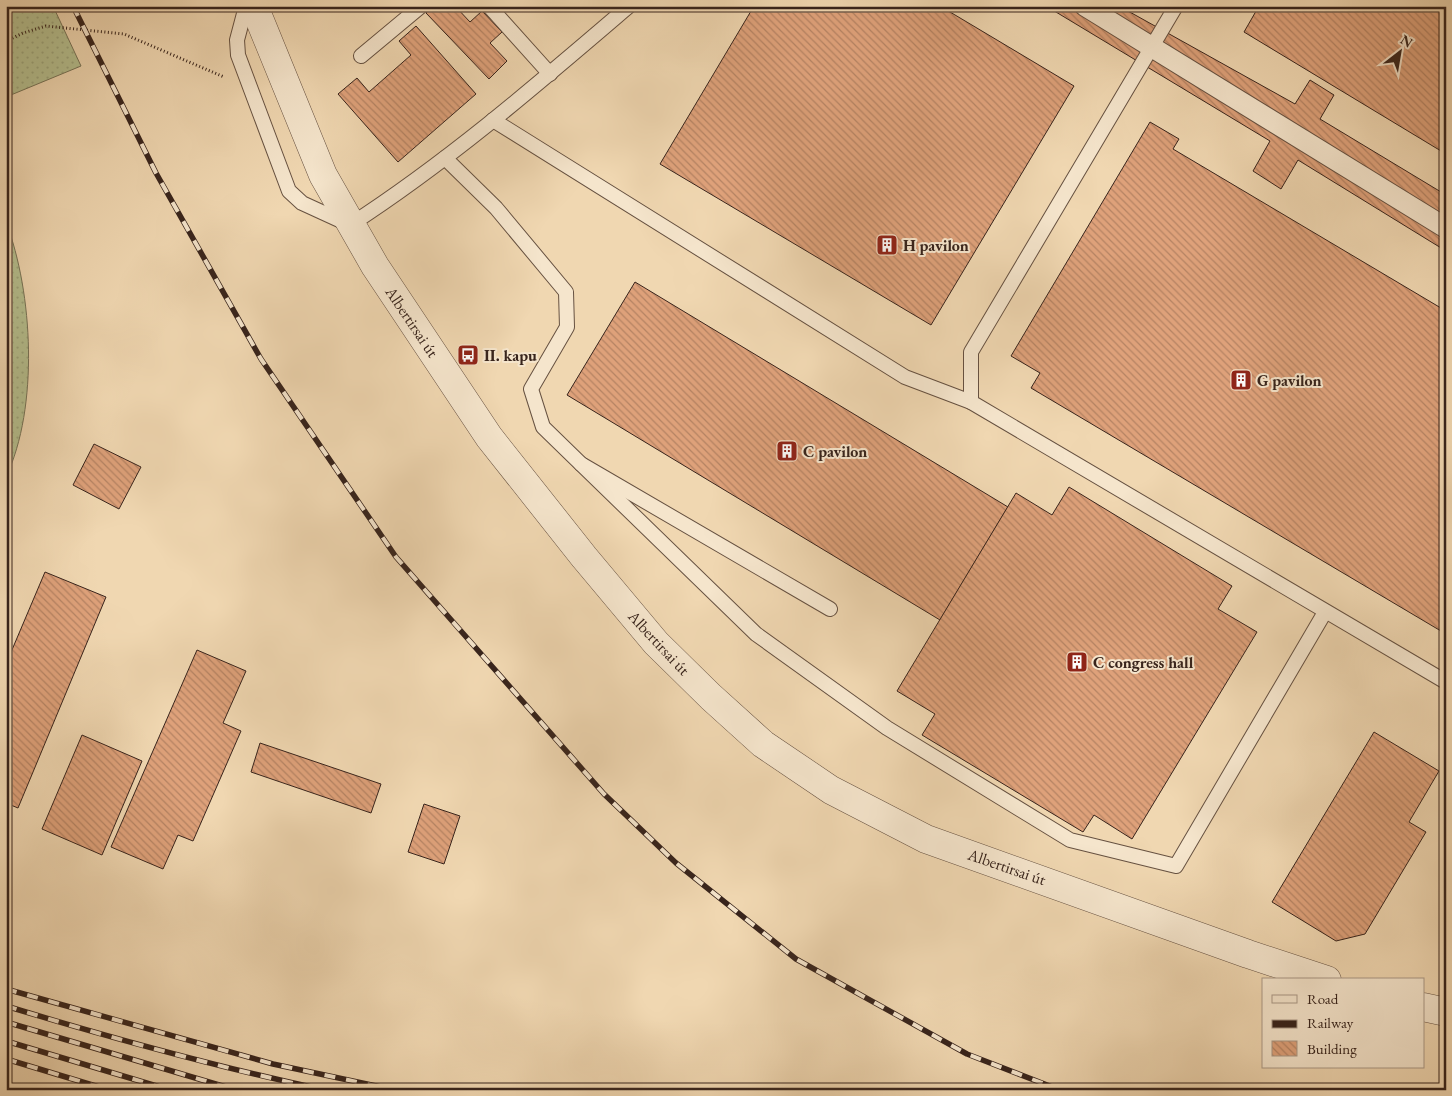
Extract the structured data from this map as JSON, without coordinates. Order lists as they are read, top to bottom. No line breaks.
{"streets":{"street":["Albertirsai út"]},"places":{"building":["H pavilon","G pavilon","C pavilon","C congress hall"],"bus stop":["II. kapu"]},"legend":["Road","Railway","Building"],"north":"top right"}
